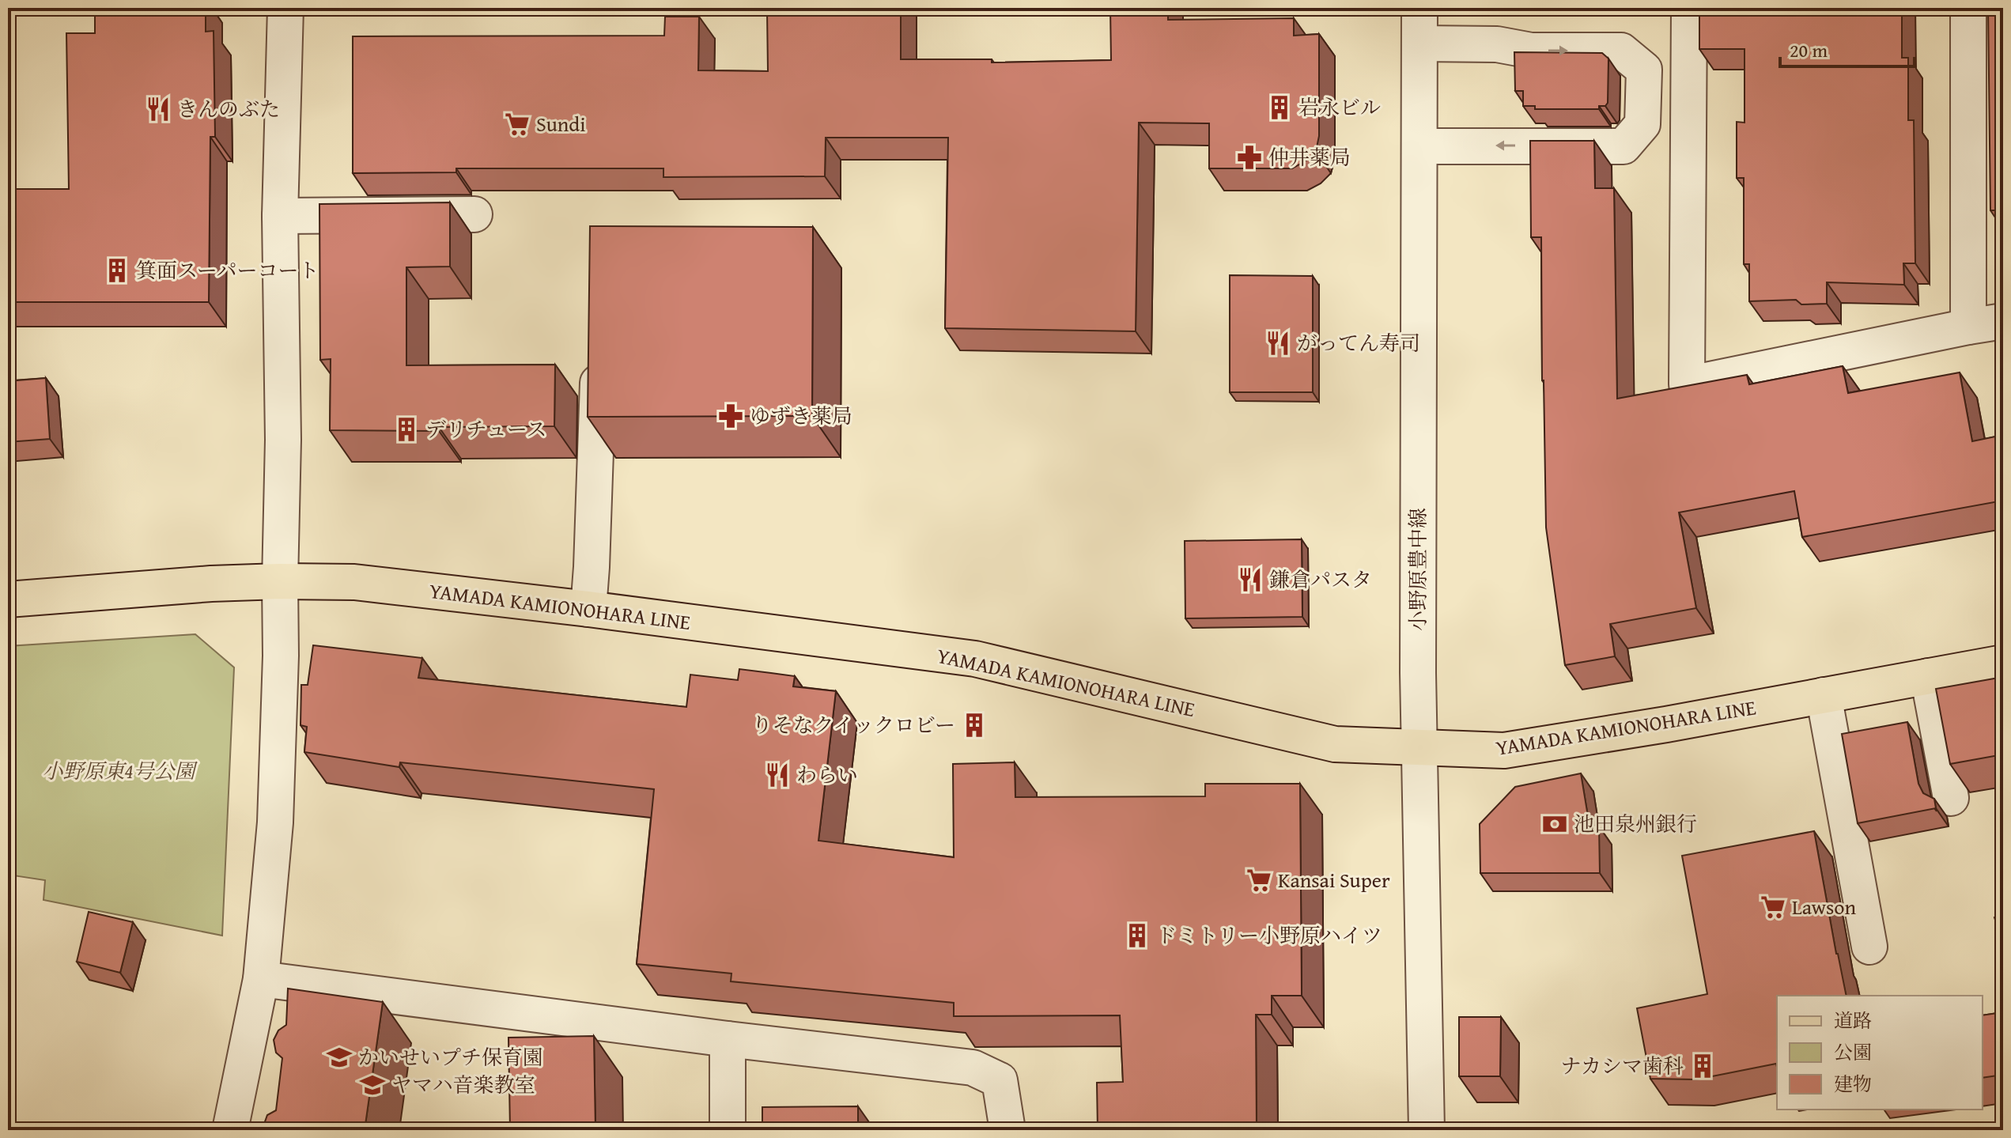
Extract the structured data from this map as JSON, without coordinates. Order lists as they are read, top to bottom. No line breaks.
{"streets":{"main road":["YAMADA KAMIONOHARA LINE"],"street":["小野原豊中線"]},"crossings":[["小野原豊中線","YAMADA KAMIONOHARA LINE"]],"parks":["小野原東4号公園"],"places":{"building":["岩永ビル","箕面スーパーコート","デリチュース","りそなクイックロビー","ドミトリー小野原ハイツ","ナカシマ歯科"],"restaurant":["きんのぶた","がってん寿司","鎌倉パスタ","わらい"],"supermarket":["Sundi","Kansai Super","Lawson"],"pharmacy":["仲井薬局","ゆずき薬局"],"bank":["池田泉州銀行"],"school or university":["かいせいプチ保育園","ヤマハ音楽教室"]},"legend":["道路","公園","建物"],"scale_bar":"20 m"}
